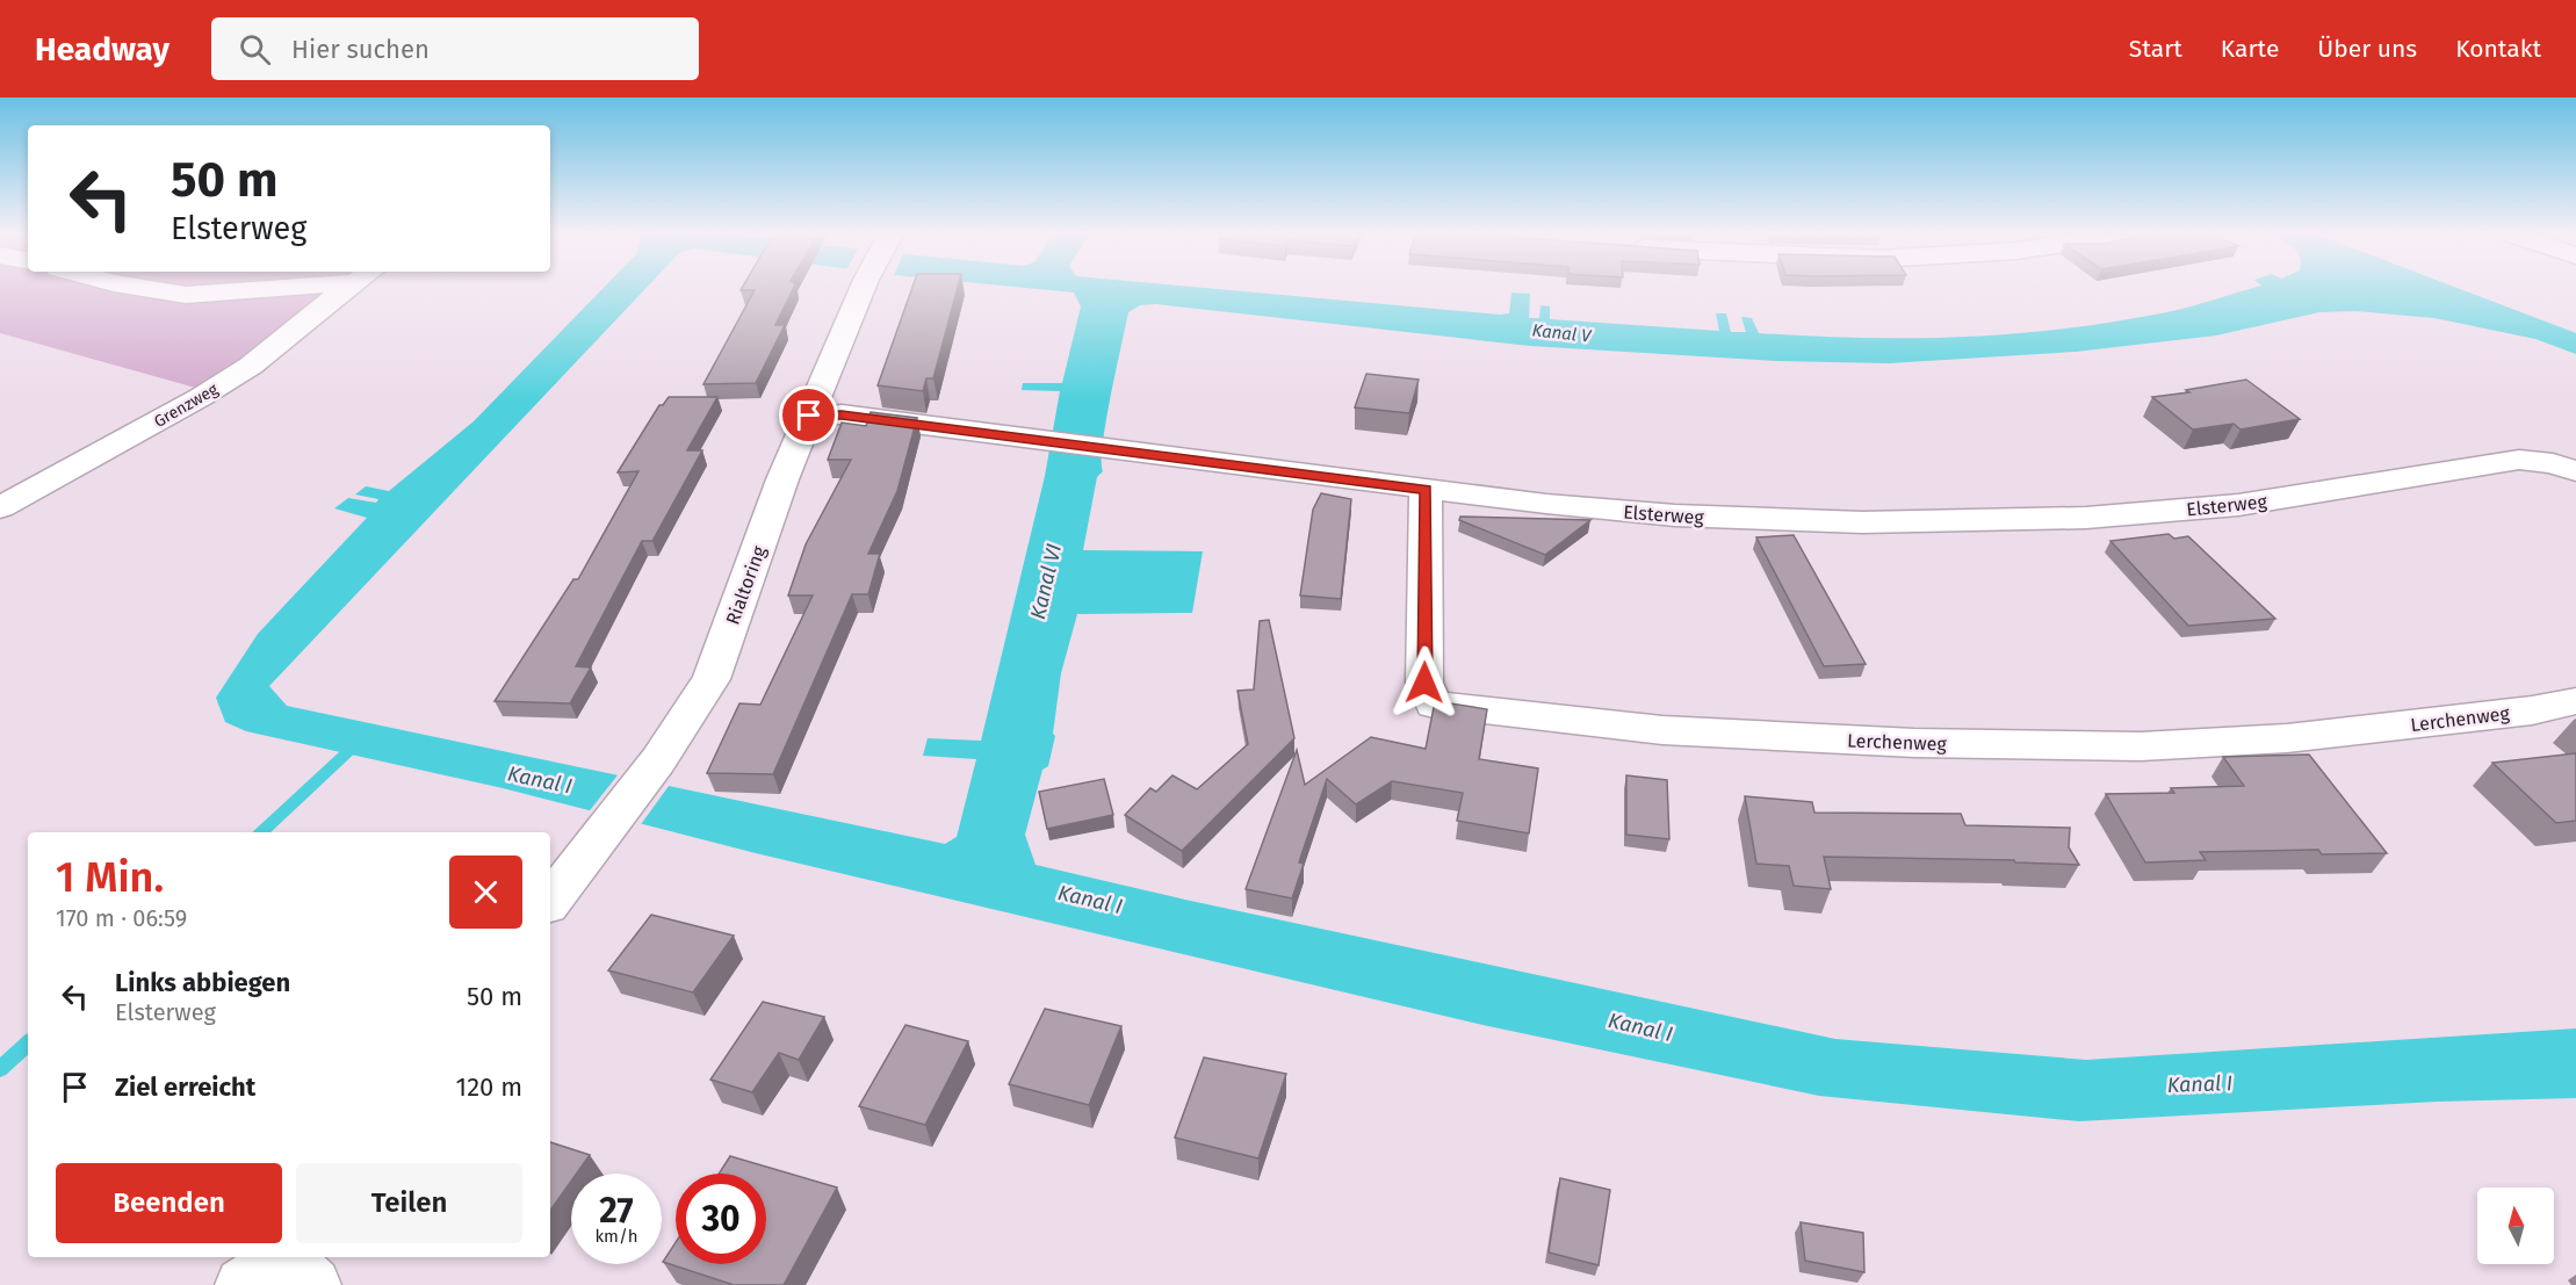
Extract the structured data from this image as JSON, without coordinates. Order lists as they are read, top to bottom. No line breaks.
{"streets":{"street":["Grenzweg","Elsterweg","Rialtoring","Lerchenweg"]},"crossings":[["Elsterweg","Rialtoring"],["Elsterweg","Lerchenweg"]],"water":["Kanal V","Kanal VI","Kanal I"],"north":"top","page":{"header":"Headway","search":"Hier suchen","nav":["Start","Karte","Über uns","Kontakt"],"turn":["50 m","Elsterweg"],"heading":["1 Min.","170 m · 06:59"],"list":[{"name":"Links abbiegen","note":"Elsterweg","value":"50 m"},{"name":"Ziel erreicht","value":"120 m"}],"buttons":["Beenden","Teilen"],"speed":"27 km/h","limit":"30"}}
